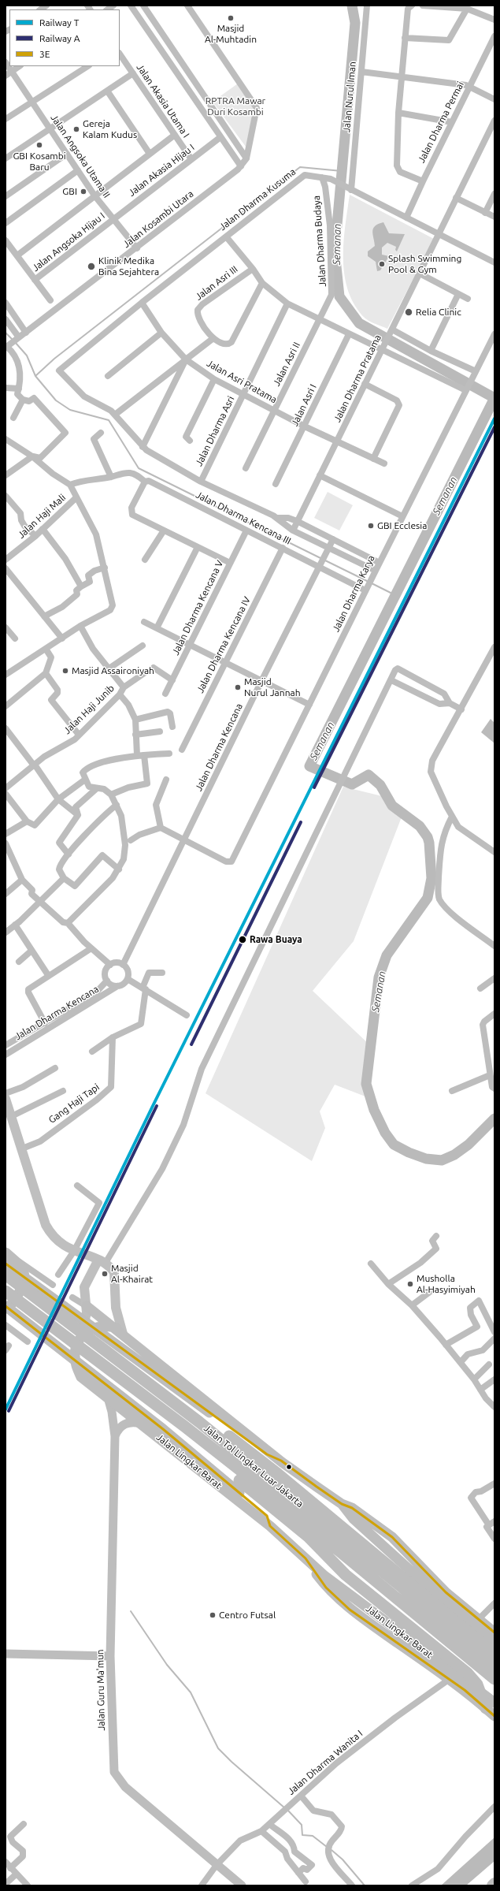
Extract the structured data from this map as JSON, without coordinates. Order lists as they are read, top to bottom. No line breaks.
{"streets":{"highway":["Jalan Tol Lingkar Luar Jakarta"],"main road":["Jalan Lingkar Barat"],"street":["Jalan Nurul Iman","Jalan Akasia Utama I","Jalan Dharma Permai","Jalan Angsoka Utama II","Jalan Akasia Hijau I","Jalan Dharma Kusuma","Jalan Kosambi Utara","Jalan Dharma Budaya","Jalan Angsoka Hijau I","Jalan Asri III","Jalan Asri II","Jalan Dharma Pratama","Jalan Asri Pratama","Jalan Asri I","Jalan Dharma Asri","Jalan Haji Mali","Jalan Dharma Kencana III","Jalan Dharma Karya","Jalan Dharma Kencana V","Jalan Dharma Kencana IV","Jalan Haji Junib","Jalan Dharma Kencana","Gang Haji Tapi","Jalan Guru Ma'mun","Jalan Dharma Wanita I"]},"crossings":[["Jalan Nurul Iman","Jalan Dharma Kusuma"],["Jalan Akasia Utama I","Jalan Akasia Hijau I"],["Jalan Dharma Permai","Jalan Dharma Kusuma"],["Jalan Angsoka Utama II","Jalan Akasia Hijau I"],["Jalan Angsoka Utama II","Jalan Kosambi Utara"],["Jalan Angsoka Utama II","Jalan Angsoka Hijau I"],["Jalan Akasia Hijau I","Jalan Angsoka Hijau I"],["Jalan Dharma Kusuma","Jalan Dharma Budaya"],["Jalan Dharma Kusuma","Jalan Dharma Pratama"],["Jalan Dharma Kusuma","Jalan Asri Pratama"],["Jalan Dharma Budaya","Jalan Asri II"],["Jalan Asri II","Jalan Asri Pratama"],["Jalan Dharma Pratama","Jalan Asri Pratama"],["Jalan Asri Pratama","Jalan Asri I"],["Jalan Asri Pratama","Jalan Dharma Asri"],["Jalan Haji Mali","Jalan Dharma Kencana III"],["Jalan Dharma Kencana III","Jalan Dharma Karya"],["Jalan Dharma Kencana III","Jalan Dharma Kencana V"],["Jalan Dharma Kencana III","Jalan Dharma Kencana IV"],["Jalan Dharma Kencana III","Jalan Dharma Kencana"],["Jalan Dharma Karya","Jalan Dharma Kencana"],["Jalan Lingkar Barat","Jalan Guru Ma'mun"],["Jalan Lingkar Barat","Jalan Dharma Wanita I"],["Jalan Guru Ma'mun","Jalan Dharma Wanita I"]],"water":["Semanan"],"parks":["RPTRA Mawar Duri Kosambi"],"places":["Masjid Al-Muhtadin","Gereja Kalam Kudus","GBI Kosambi Baru","GBI","Splash Swimming Pool & Gym","Klinik Medika Bina Sejahtera","Relia Clinic","GBI Ecclesia","Masjid Assaironiyah","Masjid Nurul Jannah","Rawa Buaya","Masjid Al-Khairat","Musholla Al-Hasyimiyah","Centro Futsal"],"lines":["rail line T","rail line A","transit line 3E"],"legend":["Railway T","Railway A","3E"]}
